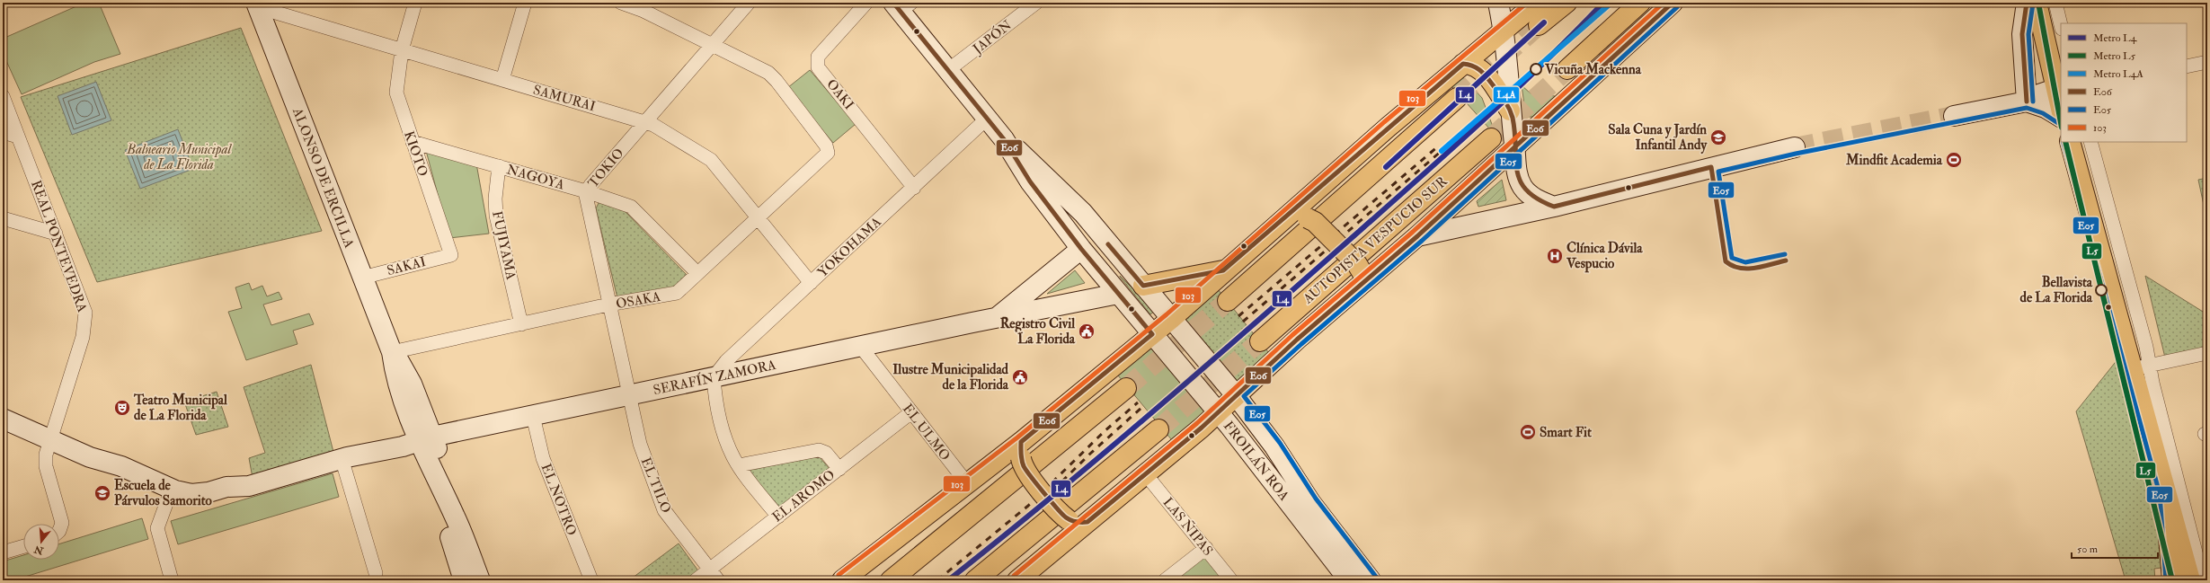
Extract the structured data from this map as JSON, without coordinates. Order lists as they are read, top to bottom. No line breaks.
{"streets":{"main road":["AUTOPISTA VESPUCIO SUR"],"street":["JAPÓN","OAKI","SAMURAI","KIOTO","TOKIO","NAGOYA","ALONSO DE ERCILLA","FUJIYAMA","REAL PONTEVEDRA","YOKOHAMA","SAKAI","OSAKA","SERAFÍN ZAMORA","EL ULMO","FROILÁN ROA","EL TILO","EL AROMO","EL NOTRO","LAS ÑIPAS"]},"crossings":[["JAPÓN","FROILÁN ROA"],["OAKI","YOKOHAMA"],["SAMURAI","KIOTO"],["SAMURAI","TOKIO"],["SAMURAI","ALONSO DE ERCILLA"],["SAMURAI","YOKOHAMA"],["SAMURAI","OSAKA"],["KIOTO","NAGOYA"],["KIOTO","SAKAI"],["TOKIO","NAGOYA"],["TOKIO","OSAKA"],["TOKIO","SERAFÍN ZAMORA"],["TOKIO","EL TILO"],["NAGOYA","FUJIYAMA"],["NAGOYA","OSAKA"],["ALONSO DE ERCILLA","SAKAI"],["ALONSO DE ERCILLA","OSAKA"],["ALONSO DE ERCILLA","SERAFÍN ZAMORA"],["FUJIYAMA","OSAKA"],["REAL PONTEVEDRA","SERAFÍN ZAMORA"],["YOKOHAMA","SERAFÍN ZAMORA"],["YOKOHAMA","FROILÁN ROA"],["SERAFÍN ZAMORA","EL ULMO"],["SERAFÍN ZAMORA","FROILÁN ROA"],["SERAFÍN ZAMORA","EL TILO"],["SERAFÍN ZAMORA","EL NOTRO"],["EL ULMO","EL AROMO"],["EL TILO","EL AROMO"]],"parks":["Balneario Municipal de La Florida"],"places":{"other":["Vicuña Mackenna","Bellavista de La Florida"],"school or university":["Sala Cuna y Jardín Infantil Andy","Escuela de Párvulos Samorito"],"sports":["Mindfit Academia","Smart Fit"],"hospital":["Clínica Dávila Vespucio"],"public building":["Registro Civil La Florida","Ilustre Municipalidad de la Florida"],"theatre":["Teatro Municipal de La Florida"]},"lines":["metro line L4","metro line L5","metro line L4A","transit line E06","transit line 103","transit line E05"],"legend":["Metro L4","Metro L5","Metro L4A","E06","E05","103"],"scale_bar":"50 m","north":"bottom"}
